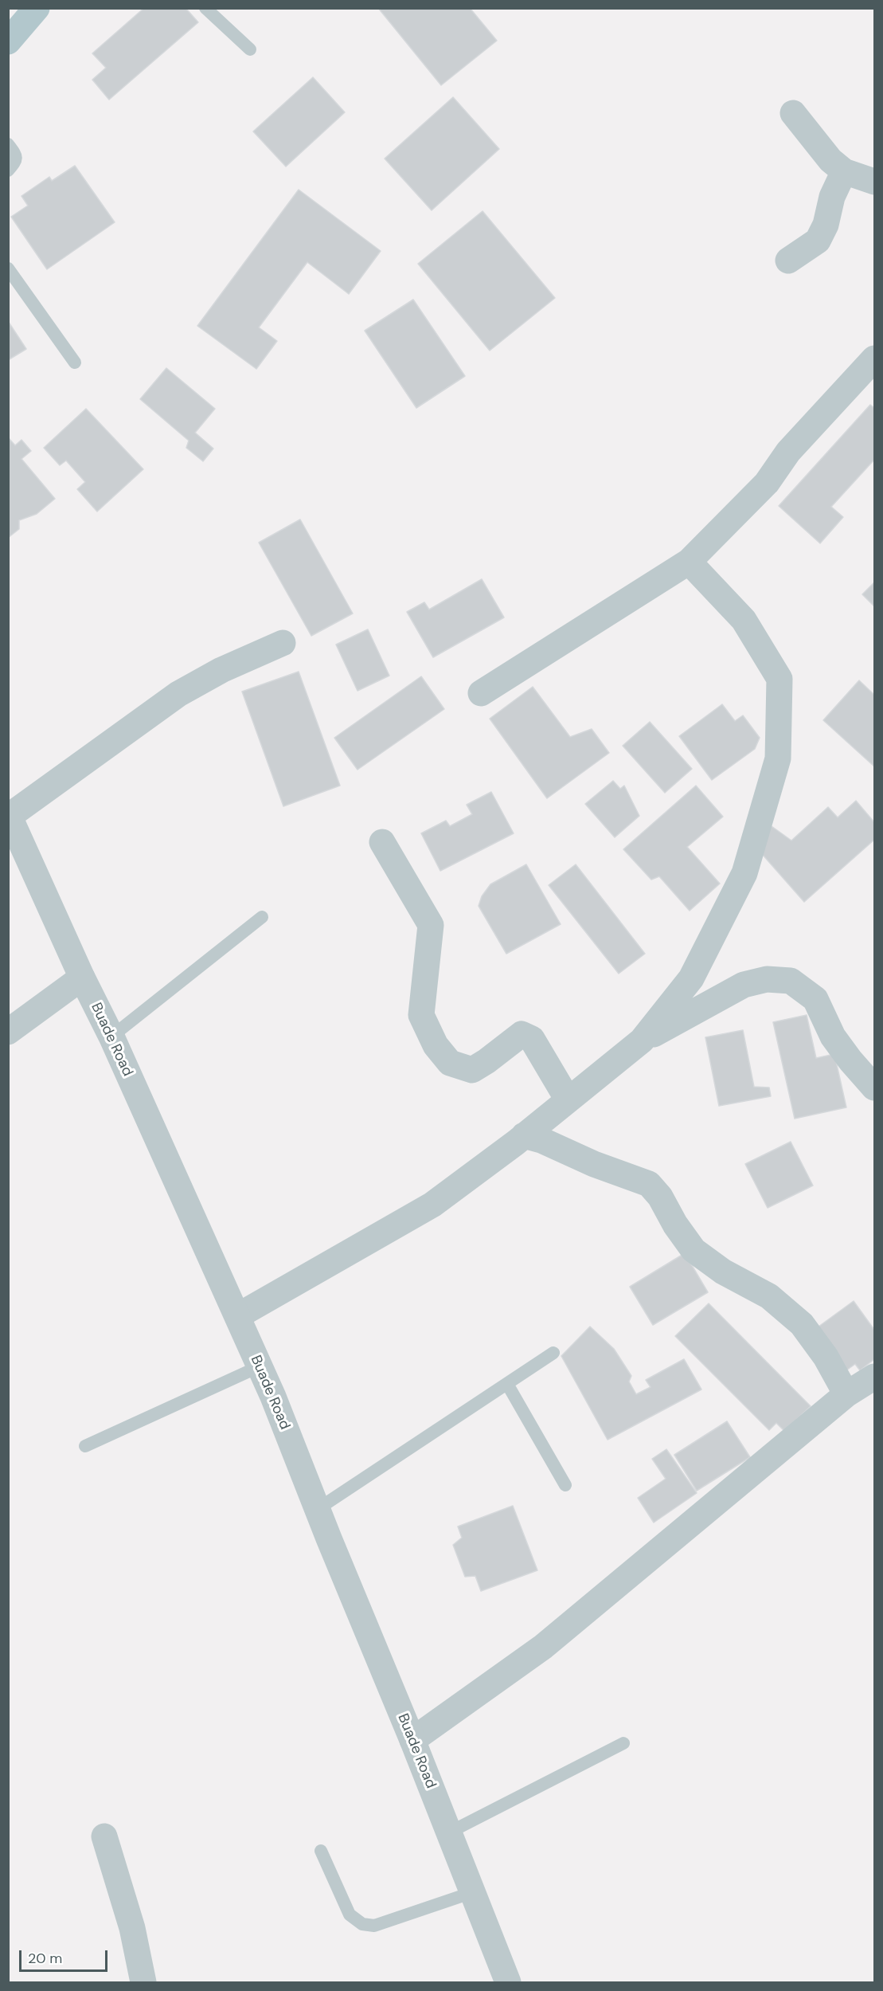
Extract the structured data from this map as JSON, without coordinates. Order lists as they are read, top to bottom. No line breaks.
{"streets":{"street":["Buade Road"]},"scale_bar":"20 m"}
